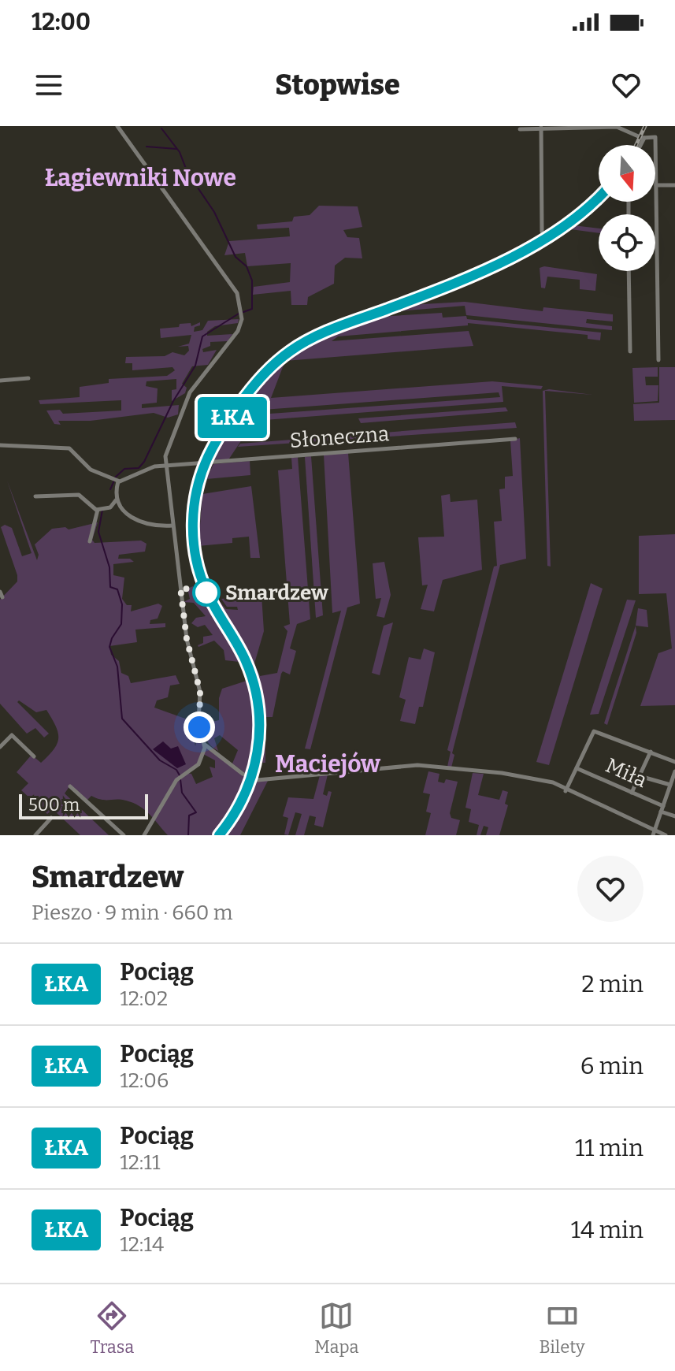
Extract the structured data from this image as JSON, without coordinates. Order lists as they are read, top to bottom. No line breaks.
{"streets":{"street":["Słoneczna","Miła"]},"districts":["Łagiewniki Nowe","Maciejów"],"places":["Smardzew"],"scale_bar":"500 m","north":"bottom","page":{"status":"12:00","header":"Stopwise","on_map":"ŁKA","scale":"500 m","heading":["Smardzew","Pieszo · 9 min · 660 m"],"list":[{"mark":"ŁKA","name":"Pociąg","note":"12:02","value":"2 min"},{"mark":"ŁKA","name":"Pociąg","note":"12:06","value":"6 min"},{"mark":"ŁKA","name":"Pociąg","note":"12:11","value":"11 min"},{"mark":"ŁKA","name":"Pociąg","note":"12:14","value":"14 min"}],"tabs":["Trasa","Mapa","Bilety"]}}
